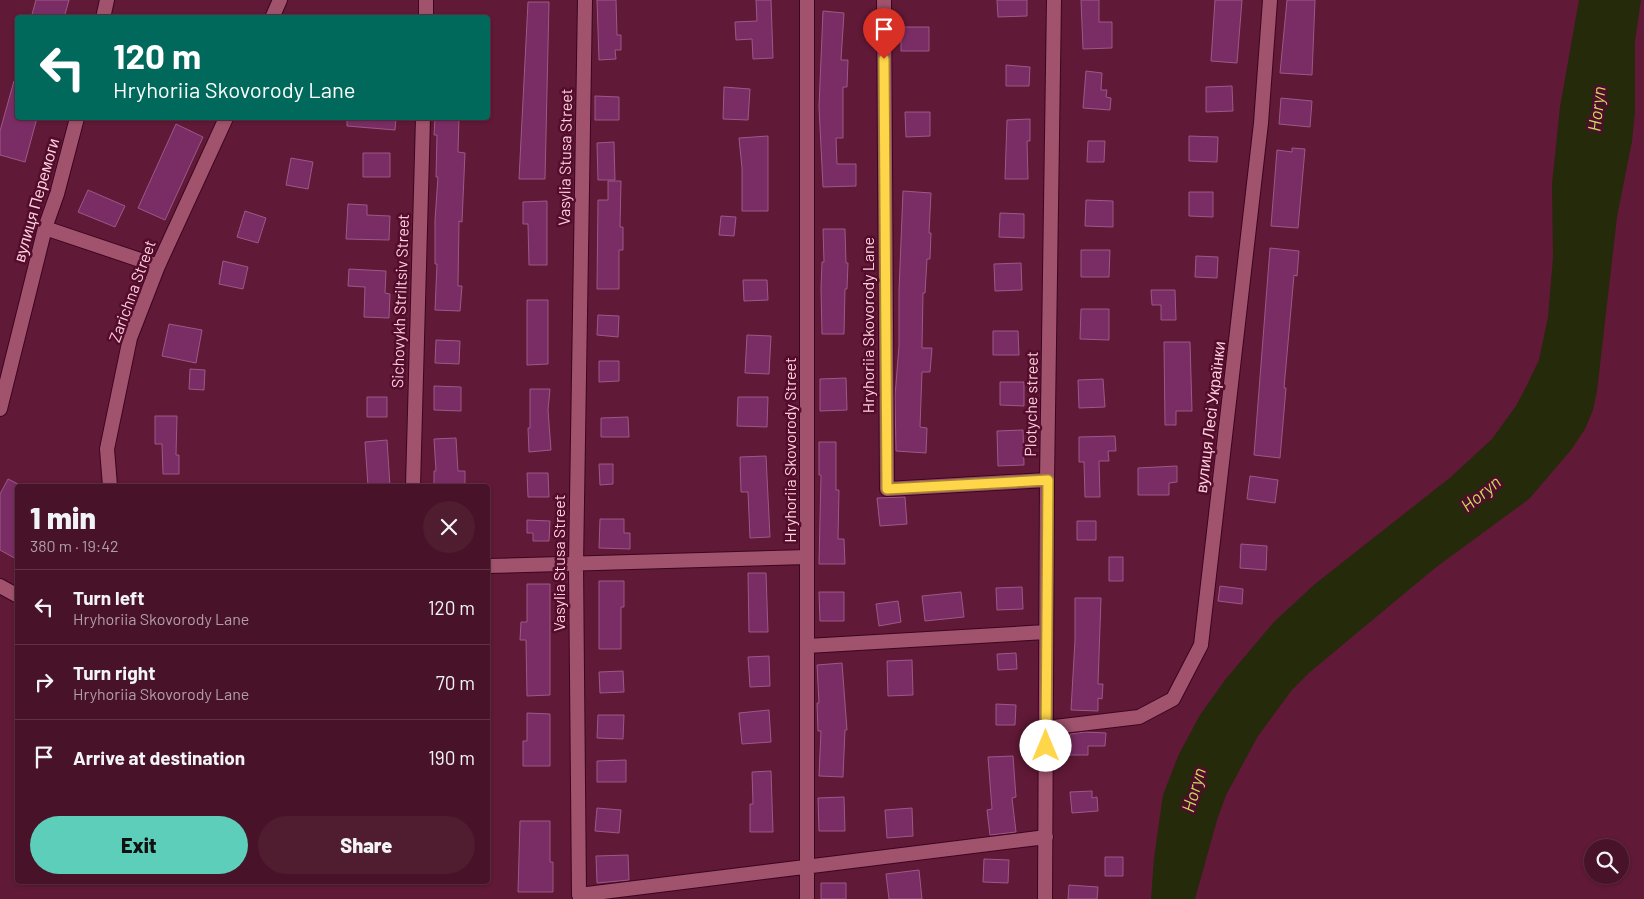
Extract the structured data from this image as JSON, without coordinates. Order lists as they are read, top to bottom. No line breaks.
{"streets":{"street":["Vasylia Stusa Street","вулиця Перемоги","Zarichna Street","Sichovykh Striltsiv Street","Hryhoriia Skovorody Lane","Plotyche street","вулиця Лесі Українки","Hryhoriia Skovorody Street"]},"crossings":[["Vasylia Stusa Street","Plotyche street"],["Vasylia Stusa Street","Hryhoriia Skovorody Street"],["Hryhoriia Skovorody Lane","Plotyche street"],["Plotyche street","вулиця Лесі Українки"]],"water":["Horyn"],"page":{"turn":["120 m","Hryhoriia Skovorody Lane"],"heading":["1 min","380 m · 19:42"],"list":[{"name":"Turn left","note":"Hryhoriia Skovorody Lane","value":"120 m"},{"name":"Turn right","note":"Hryhoriia Skovorody Lane","value":"70 m"},{"name":"Arrive at destination","value":"190 m"}],"buttons":["Exit","Share"]}}
